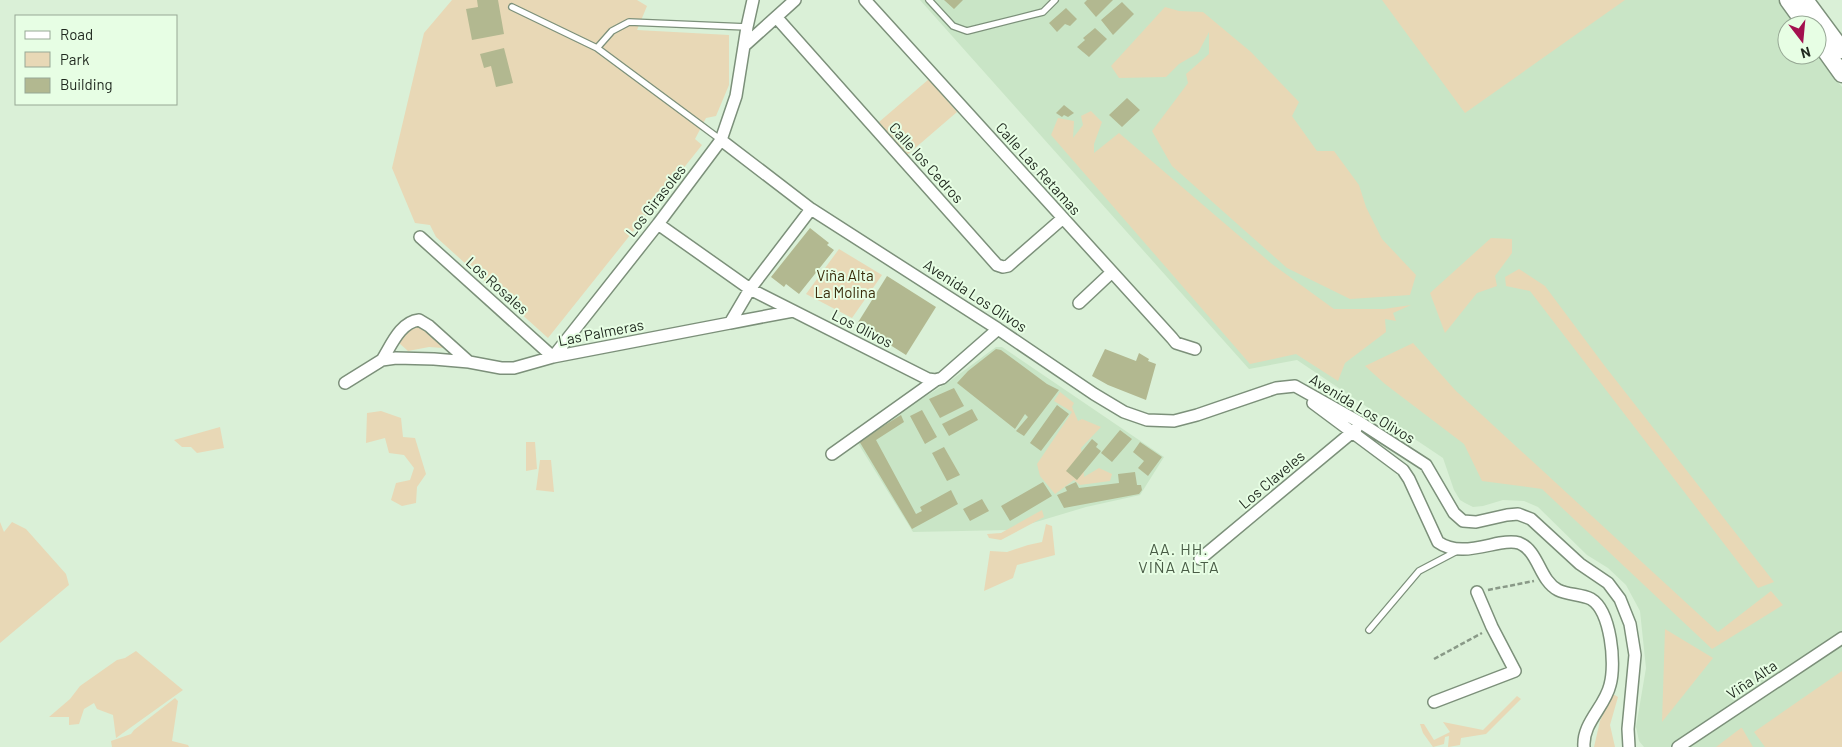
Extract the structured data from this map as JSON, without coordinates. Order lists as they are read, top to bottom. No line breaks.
{"streets":{"street":["Calle los Cedros","Calle Las Retamas","Los Girasoles","Los Rosales","Avenida Los Olivos","Los Olivos","Las Palmeras","Los Claveles","Viña Alta"]},"crossings":[["Calle los Cedros","Calle Las Retamas"],["Los Girasoles","Los Rosales"],["Los Girasoles","Avenida Los Olivos"],["Los Girasoles","Los Olivos"],["Los Girasoles","Las Palmeras"],["Los Rosales","Las Palmeras"],["Avenida Los Olivos","Los Claveles"],["Los Olivos","Las Palmeras"]],"districts":["AA. HH. VIÑA ALTA"],"parks":["Viña Alta La Molina"],"legend":["Road","Park","Building"],"north":"bottom"}
